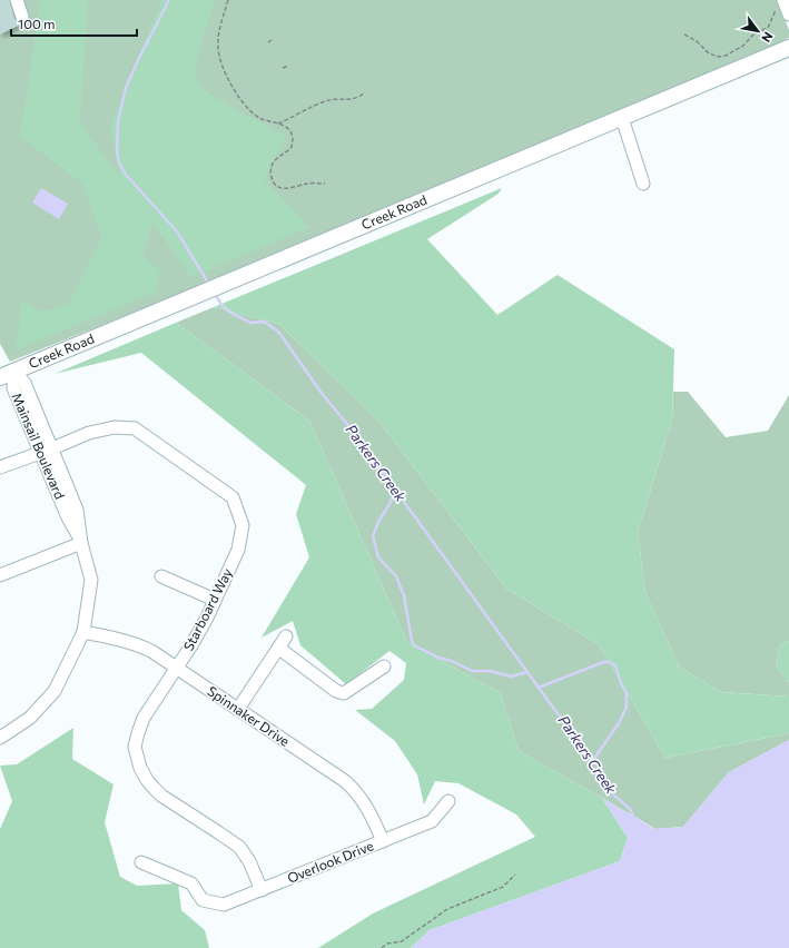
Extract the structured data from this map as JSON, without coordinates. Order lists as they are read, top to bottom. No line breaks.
{"streets":{"main road":["Creek Road"],"street":["Mainsail Boulevard","Starboard Way","Spinnaker Drive","Overlook Drive"]},"crossings":[["Creek Road","Mainsail Boulevard"],["Mainsail Boulevard","Starboard Way"],["Mainsail Boulevard","Spinnaker Drive"],["Starboard Way","Spinnaker Drive"],["Starboard Way","Overlook Drive"],["Spinnaker Drive","Overlook Drive"]],"water":["Parkers Creek"],"scale_bar":"100 m","north":"bottom right"}
